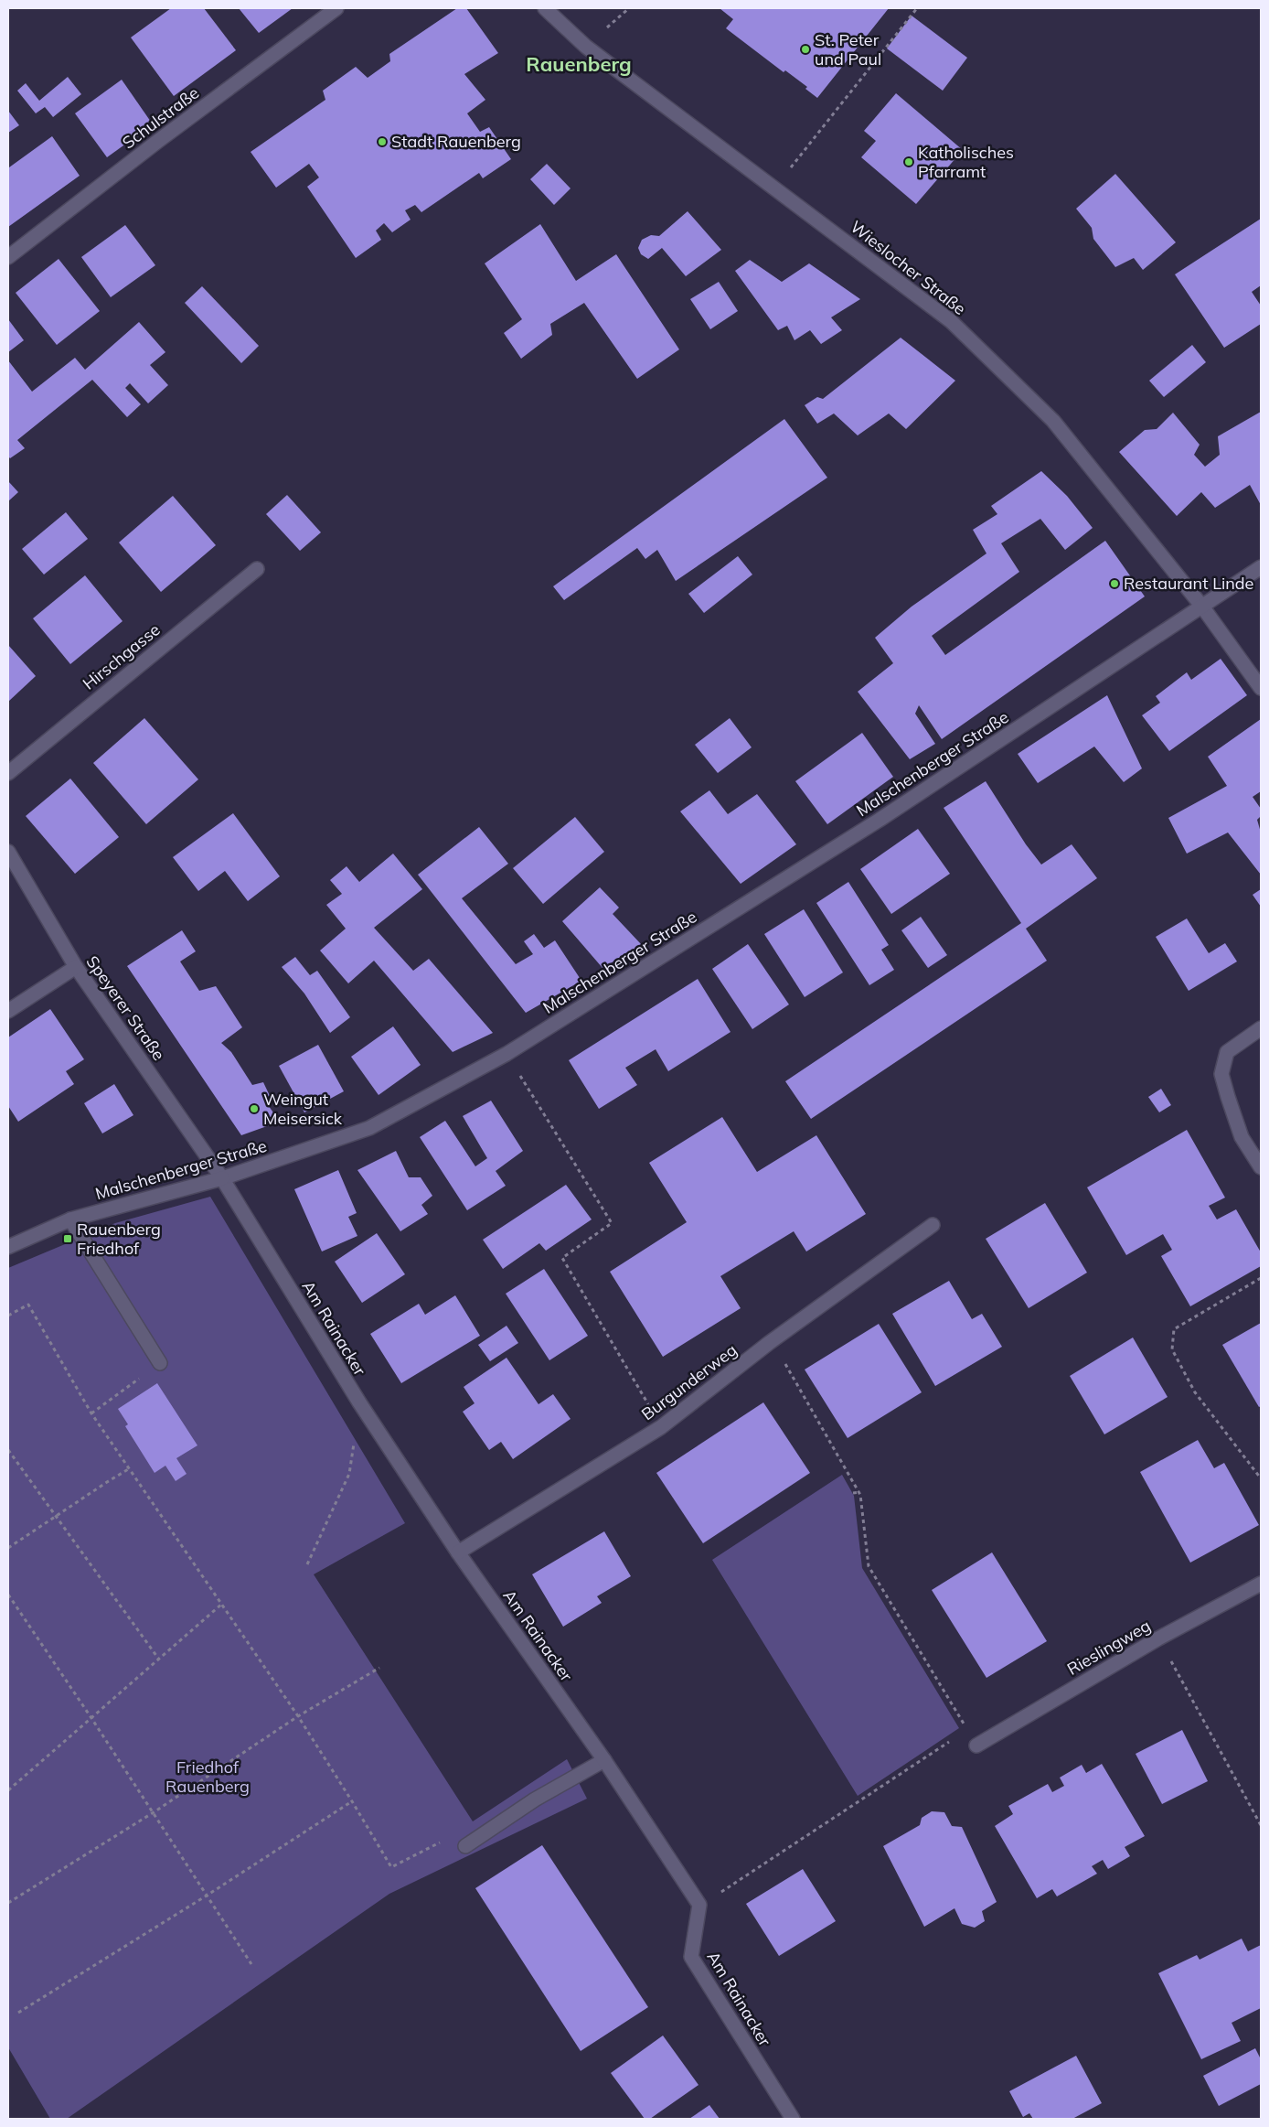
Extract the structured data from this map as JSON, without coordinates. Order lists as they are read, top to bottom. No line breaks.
{"streets":{"street":["Schulstraße","Wieslocher Straße","Hirschgasse","Malschenberger Straße","Speyerer Straße","Am Rainacker","Burgunderweg","Rieslingweg"]},"crossings":[["Wieslocher Straße","Malschenberger Straße"],["Malschenberger Straße","Speyerer Straße"],["Malschenberger Straße","Am Rainacker"],["Speyerer Straße","Am Rainacker"],["Am Rainacker","Burgunderweg"]],"districts":["Rauenberg"],"parks":["Friedhof Rauenberg"],"places":{"other":["St. Peter und Paul","Stadt Rauenberg","Katholisches Pfarramt","Restaurant Linde","Weingut Meisersick"],"transit":["Rauenberg Friedhof"]}}
